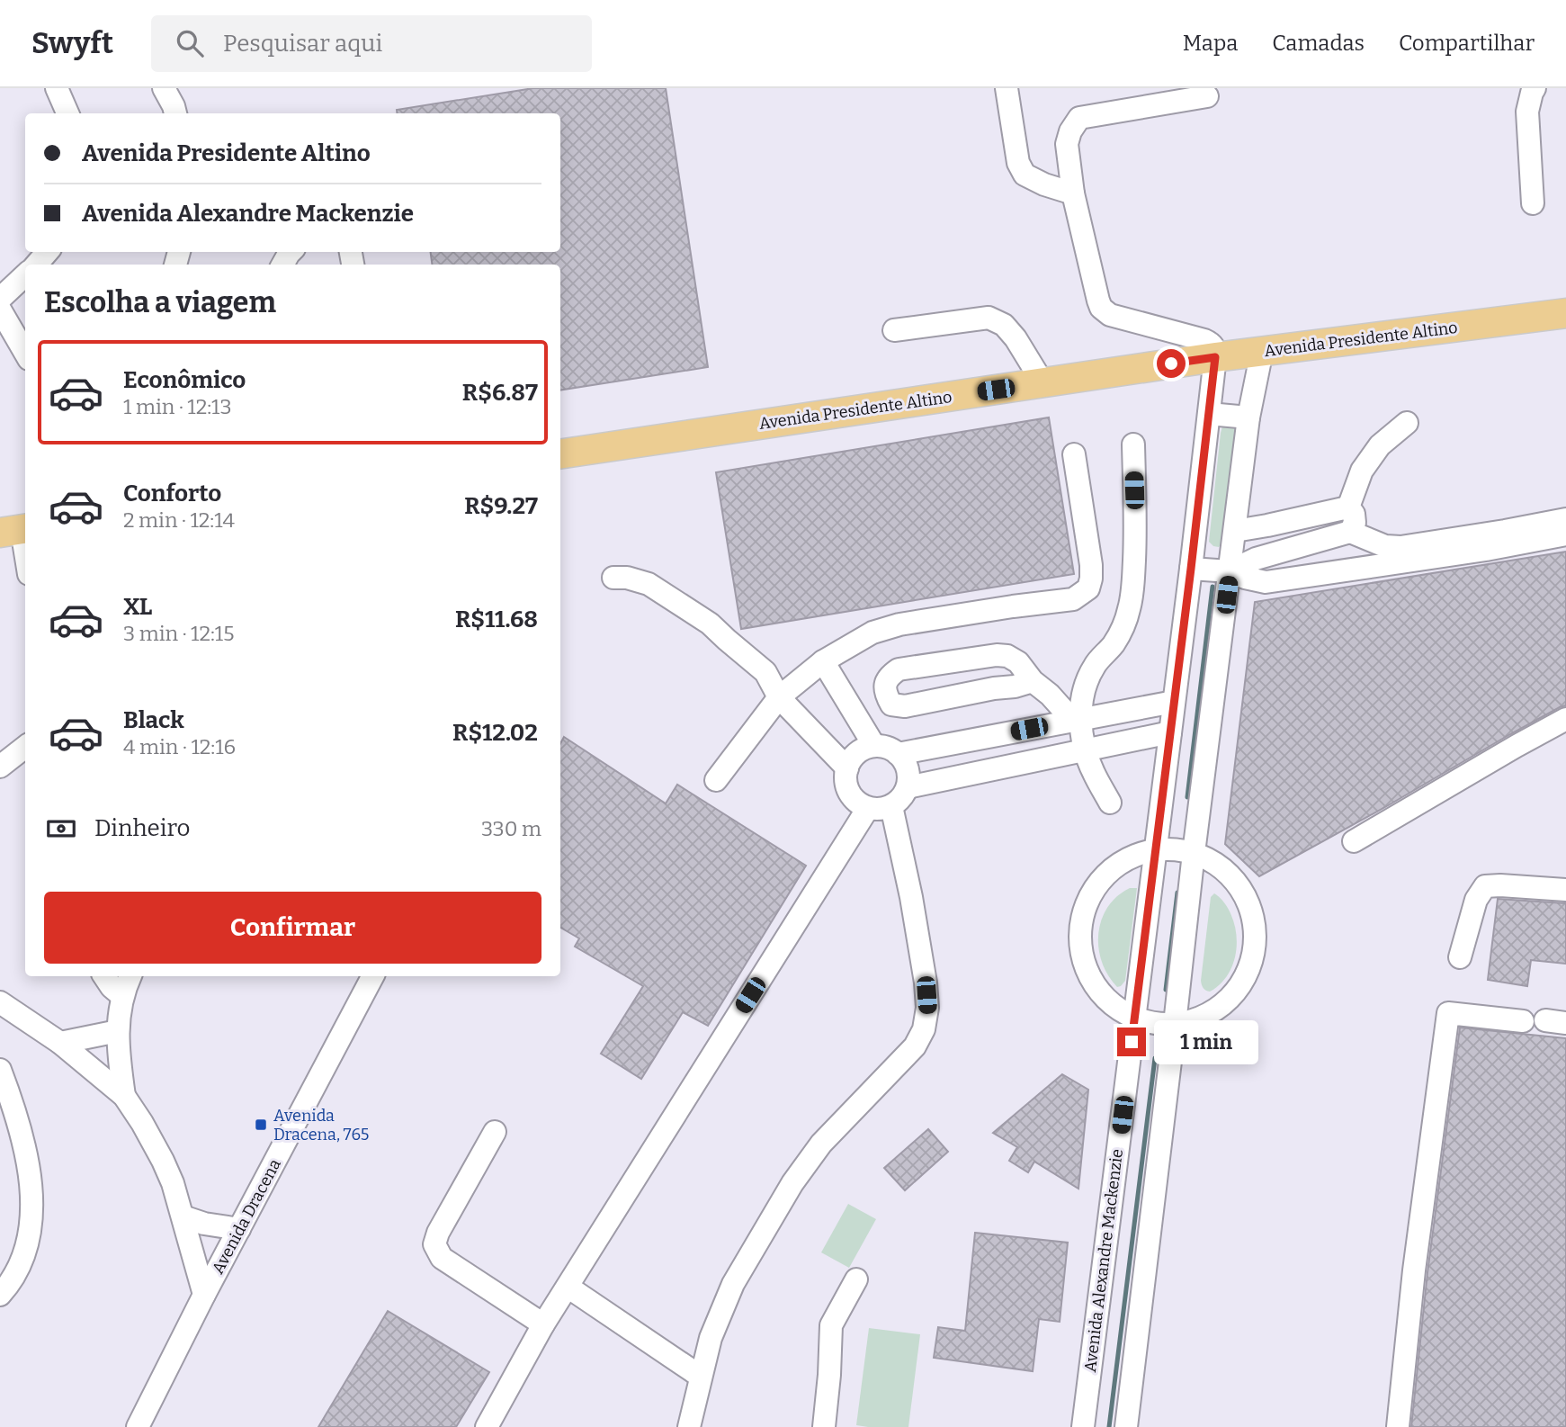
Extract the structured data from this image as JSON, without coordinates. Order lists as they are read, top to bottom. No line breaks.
{"streets":{"main road":["Avenida Presidente Altino"],"street":["Avenida Dracena","Avenida Alexandre Mackenzie"]},"crossings":[["Avenida Presidente Altino","Avenida Alexandre Mackenzie"]],"places":{"transit":["Avenida Dracena, 765"]},"page":{"header":"Swyft","search":"Pesquisar aqui","nav":["Mapa","Camadas","Compartilhar"],"banner":["Avenida Presidente Altino","Avenida Alexandre Mackenzie"],"heading":"Escolha a viagem","list":[{"name":"Econômico","note":"1 min · 12:13","value":"R$6.87"},{"name":"Conforto","note":"2 min · 12:14","value":"R$9.27"},{"name":"XL","note":"3 min · 12:15","value":"R$11.68"},{"name":"Black","note":"4 min · 12:16","value":"R$12.02"}],"pay":["Dinheiro","330 m"],"buttons":"Confirmar","bubble":"1 min"}}
